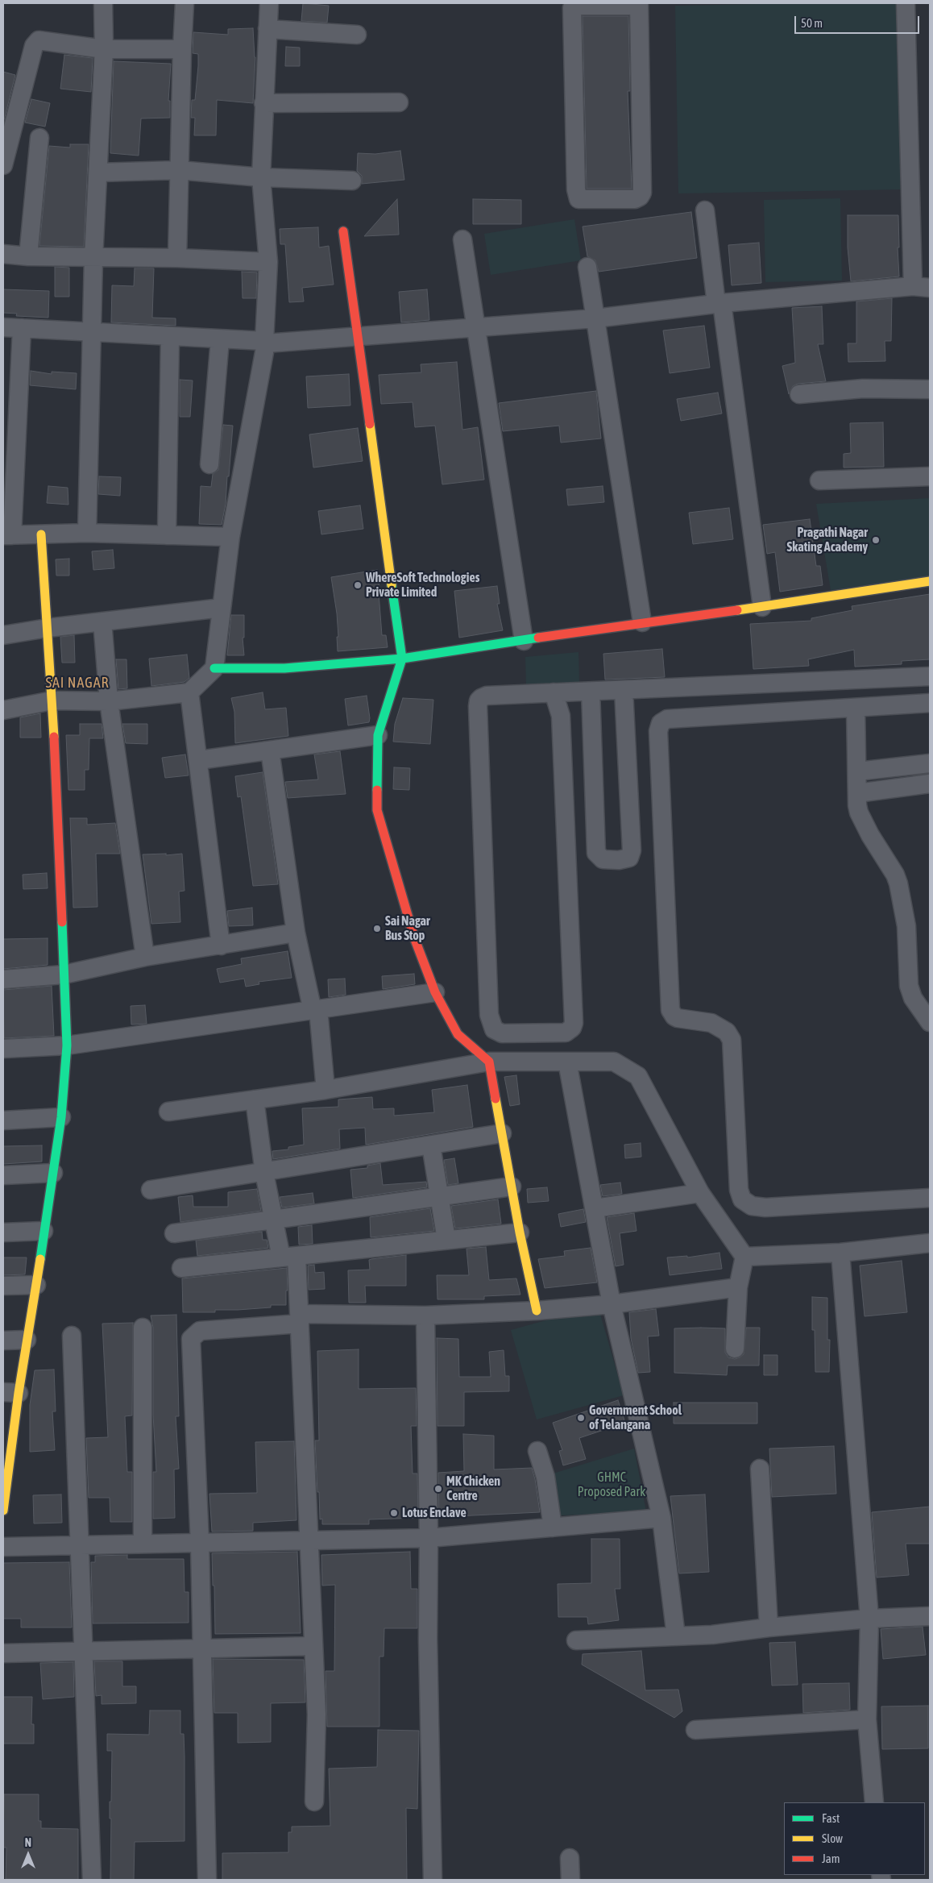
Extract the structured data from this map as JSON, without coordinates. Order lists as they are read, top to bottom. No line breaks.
{"districts":["SAI NAGAR"],"parks":["GHMC Proposed Park"],"places":["Pragathi Nagar Skating Academy","WhereSoft Technologies Private Limited","Sai Nagar Bus Stop","Government School of Telangana","MK Chicken Centre","Lotus Enclave"],"legend":["Fast","Slow","Jam"],"scale_bar":"50 m","north":"top"}
